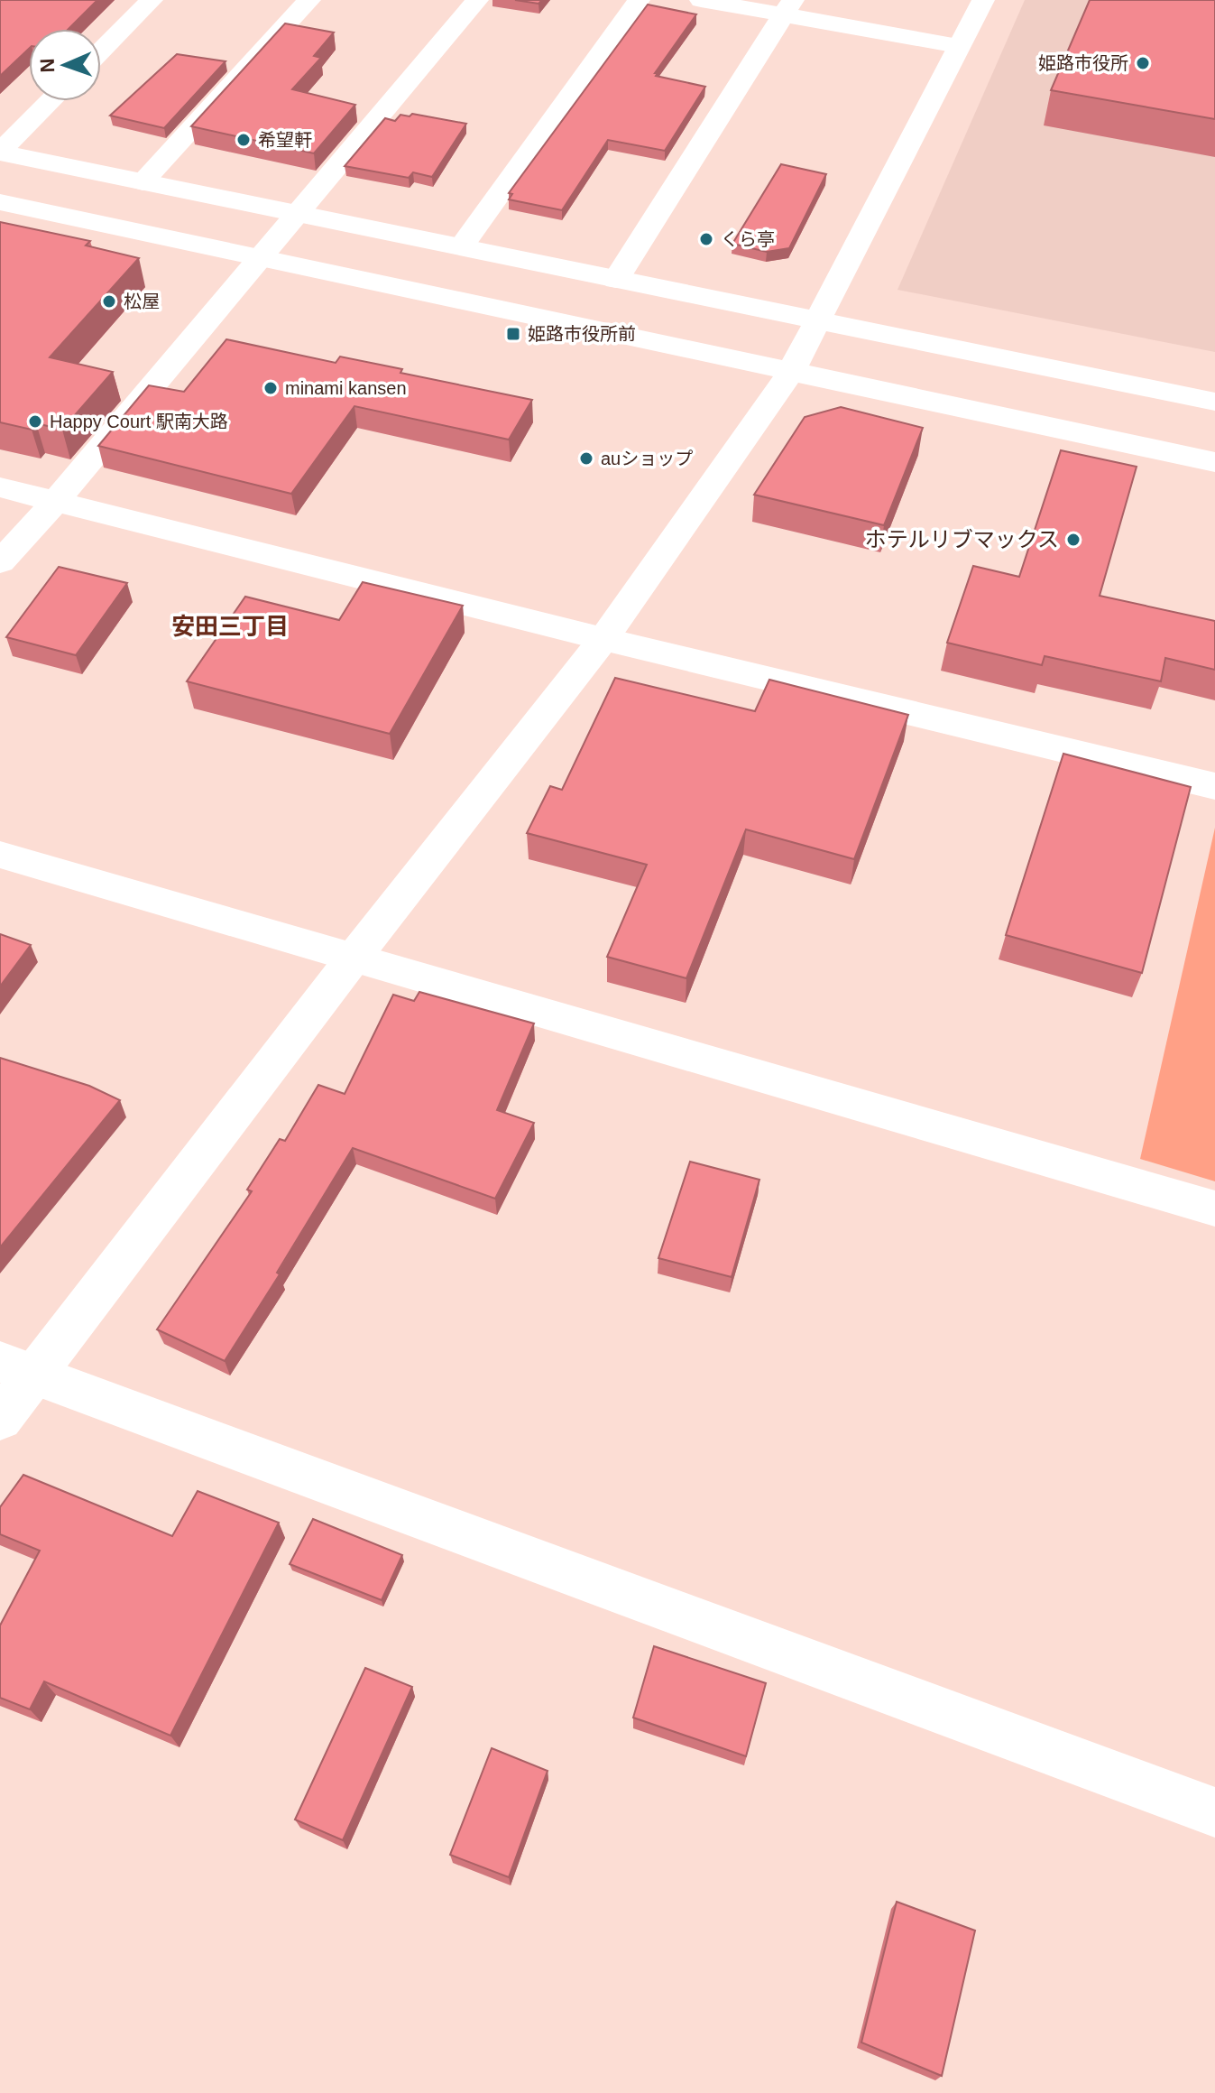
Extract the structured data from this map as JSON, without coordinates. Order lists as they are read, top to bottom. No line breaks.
{"districts":["安田三丁目"],"places":{"other":["姫路市役所","希望軒","くら亭","松屋","minami kansen","Happy Court 駅南大路","auショップ","ホテルリブマックス"],"transit":["姫路市役所前"]},"north":"left"}
